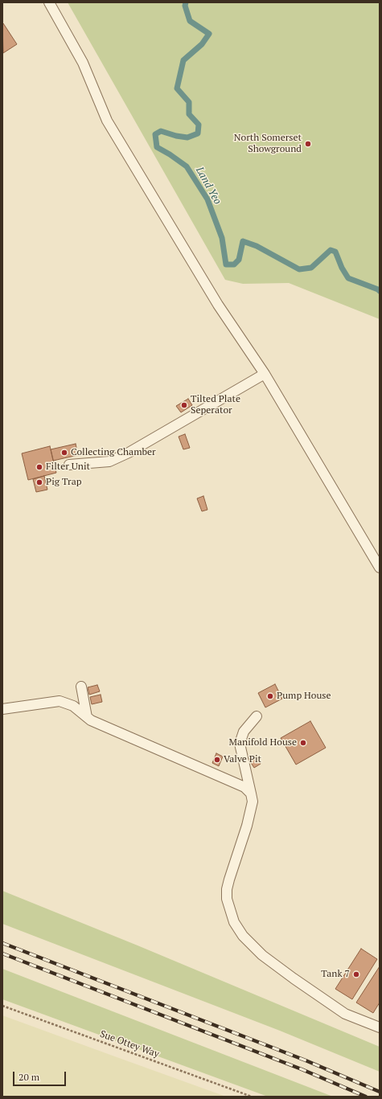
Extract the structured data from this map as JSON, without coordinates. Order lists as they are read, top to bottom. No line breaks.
{"streets":{"path":["Sue Ottey Way"]},"water":["Land Yeo"],"places":["North Somerset Showground","Tilted Plate Seperator","Collecting Chamber","Filter Unit","Pig Trap","Pump House","Manifold House","Valve Pit","Tank 7"],"scale_bar":"20 m"}
